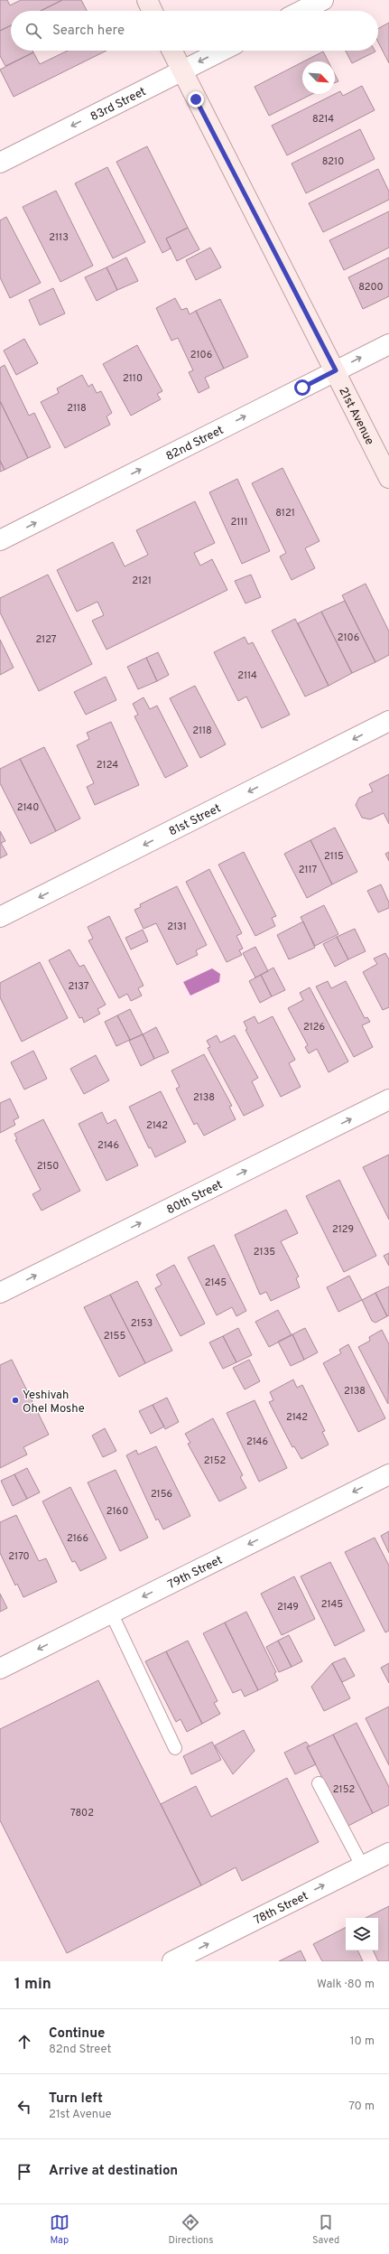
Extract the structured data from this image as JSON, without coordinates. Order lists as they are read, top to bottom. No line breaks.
{"streets":{"street":["83rd Street","21st Avenue","82nd Street","81st Street","80th Street","79th Street","78th Street"]},"crossings":[["83rd Street","21st Avenue"],["21st Avenue","82nd Street"]],"one_way":["83rd Street","82nd Street","81st Street","80th Street","79th Street","78th Street"],"places":["Yeshivah Ohel Moshe"],"house_numbers":["8214","8210","2113","8200","2106","2110","2118","8121","2111","2121","2106","2127","2114","2118","2124","2140","2115","2117","2131","2137","2126","2138","2142","2146","2150","2129","2135","2145","2153","2155","2138","2142","2146","2152","2156","2160","2166","2170","2145","2149","2152","7802"],"north":"bottom right","page":{"search":"Search here","heading":["1 min","Walk · 80 m"],"list":[["Continue","82nd Street","10 m"],["Turn left","21st Avenue","70 m"],"Arrive at destination"],"nav":["Map","Directions","Saved"]}}
